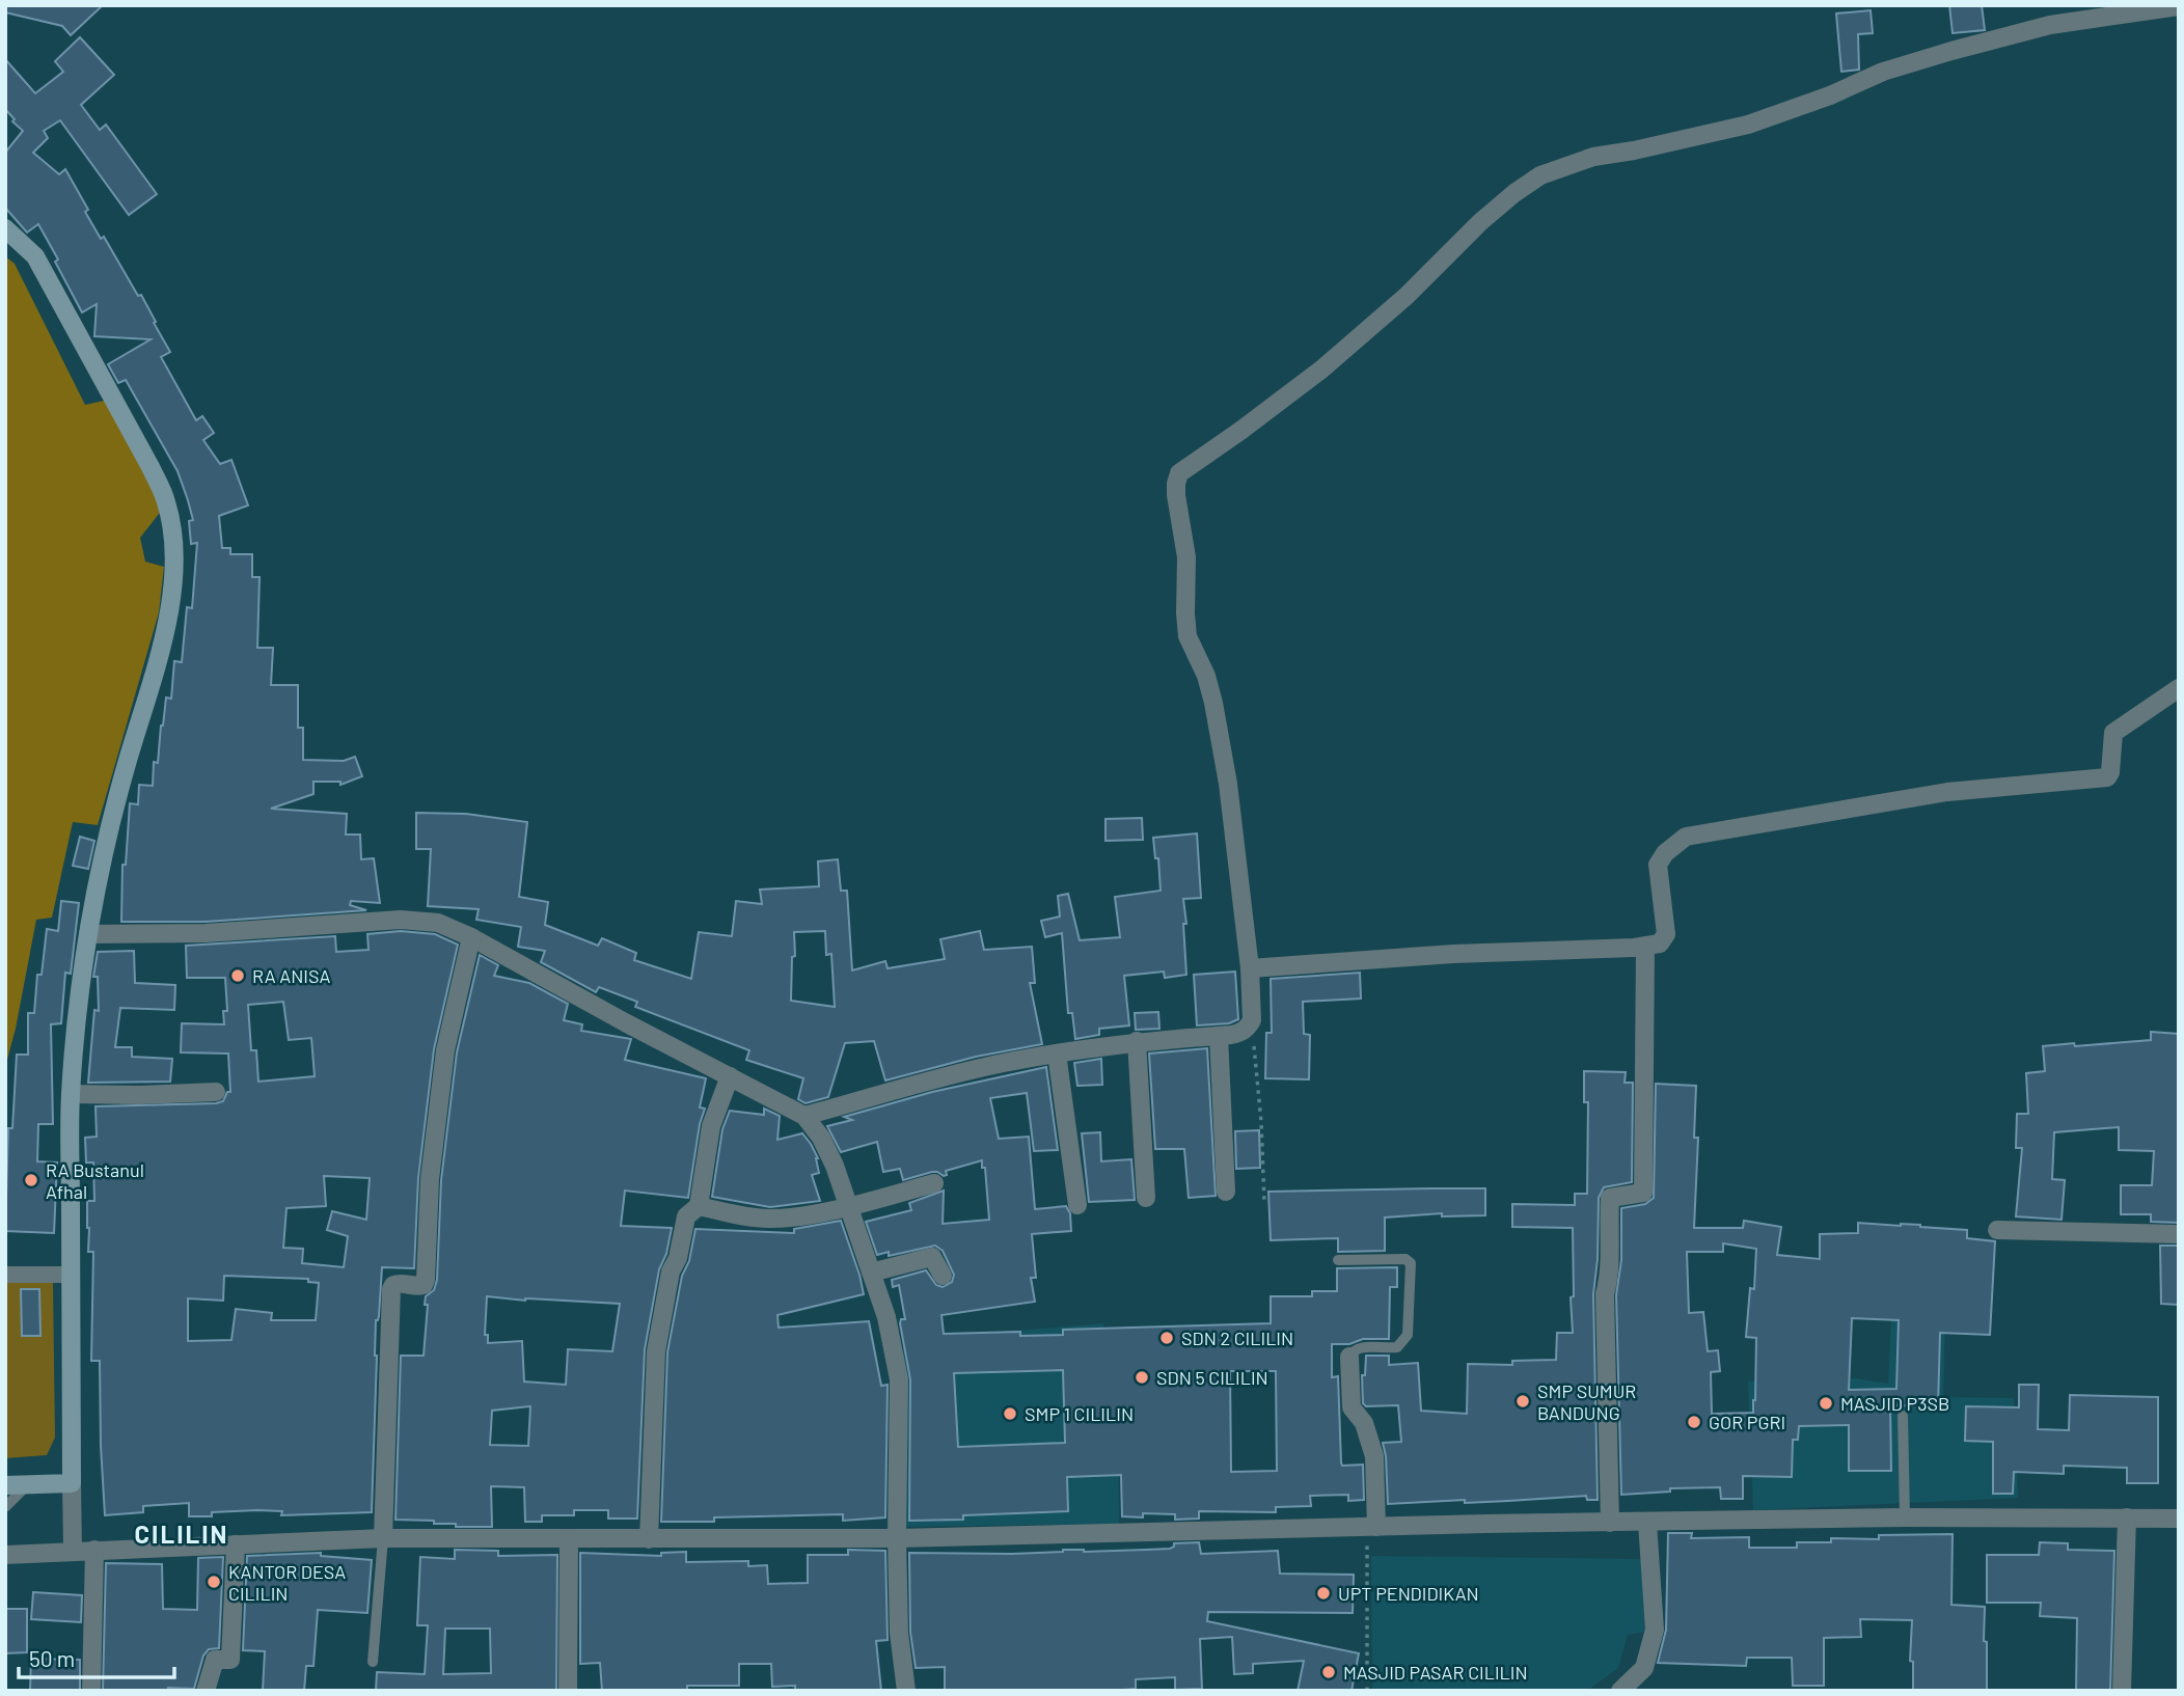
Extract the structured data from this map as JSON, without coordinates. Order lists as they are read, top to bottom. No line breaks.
{"districts":["CILILIN"],"places":["RA ANISA","RA Bustanul Afhal","SDN 2 CILILIN","SDN 5 CILILIN","SMP SUMUR BANDUNG","MASJID P3SB","SMP 1 CILILIN","GOR PGRI","KANTOR DESA CILILIN","UPT PENDIDIKAN","MASJID PASAR CILILIN"],"scale_bar":"50 m"}
